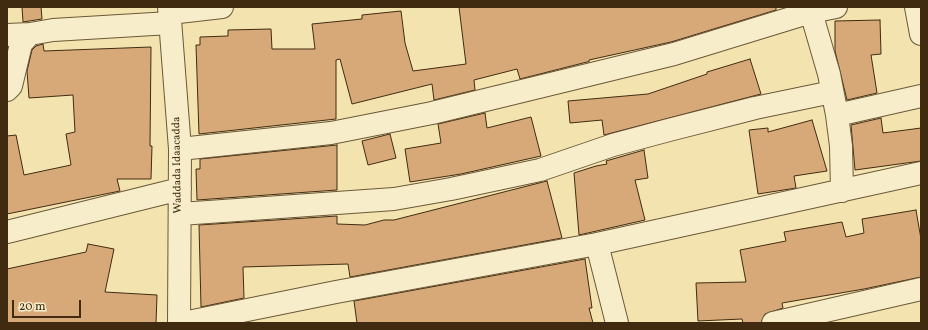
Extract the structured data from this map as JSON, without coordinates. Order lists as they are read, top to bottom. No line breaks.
{"streets":{"street":["Waddada Idaacadda"]},"scale_bar":"20 m"}
